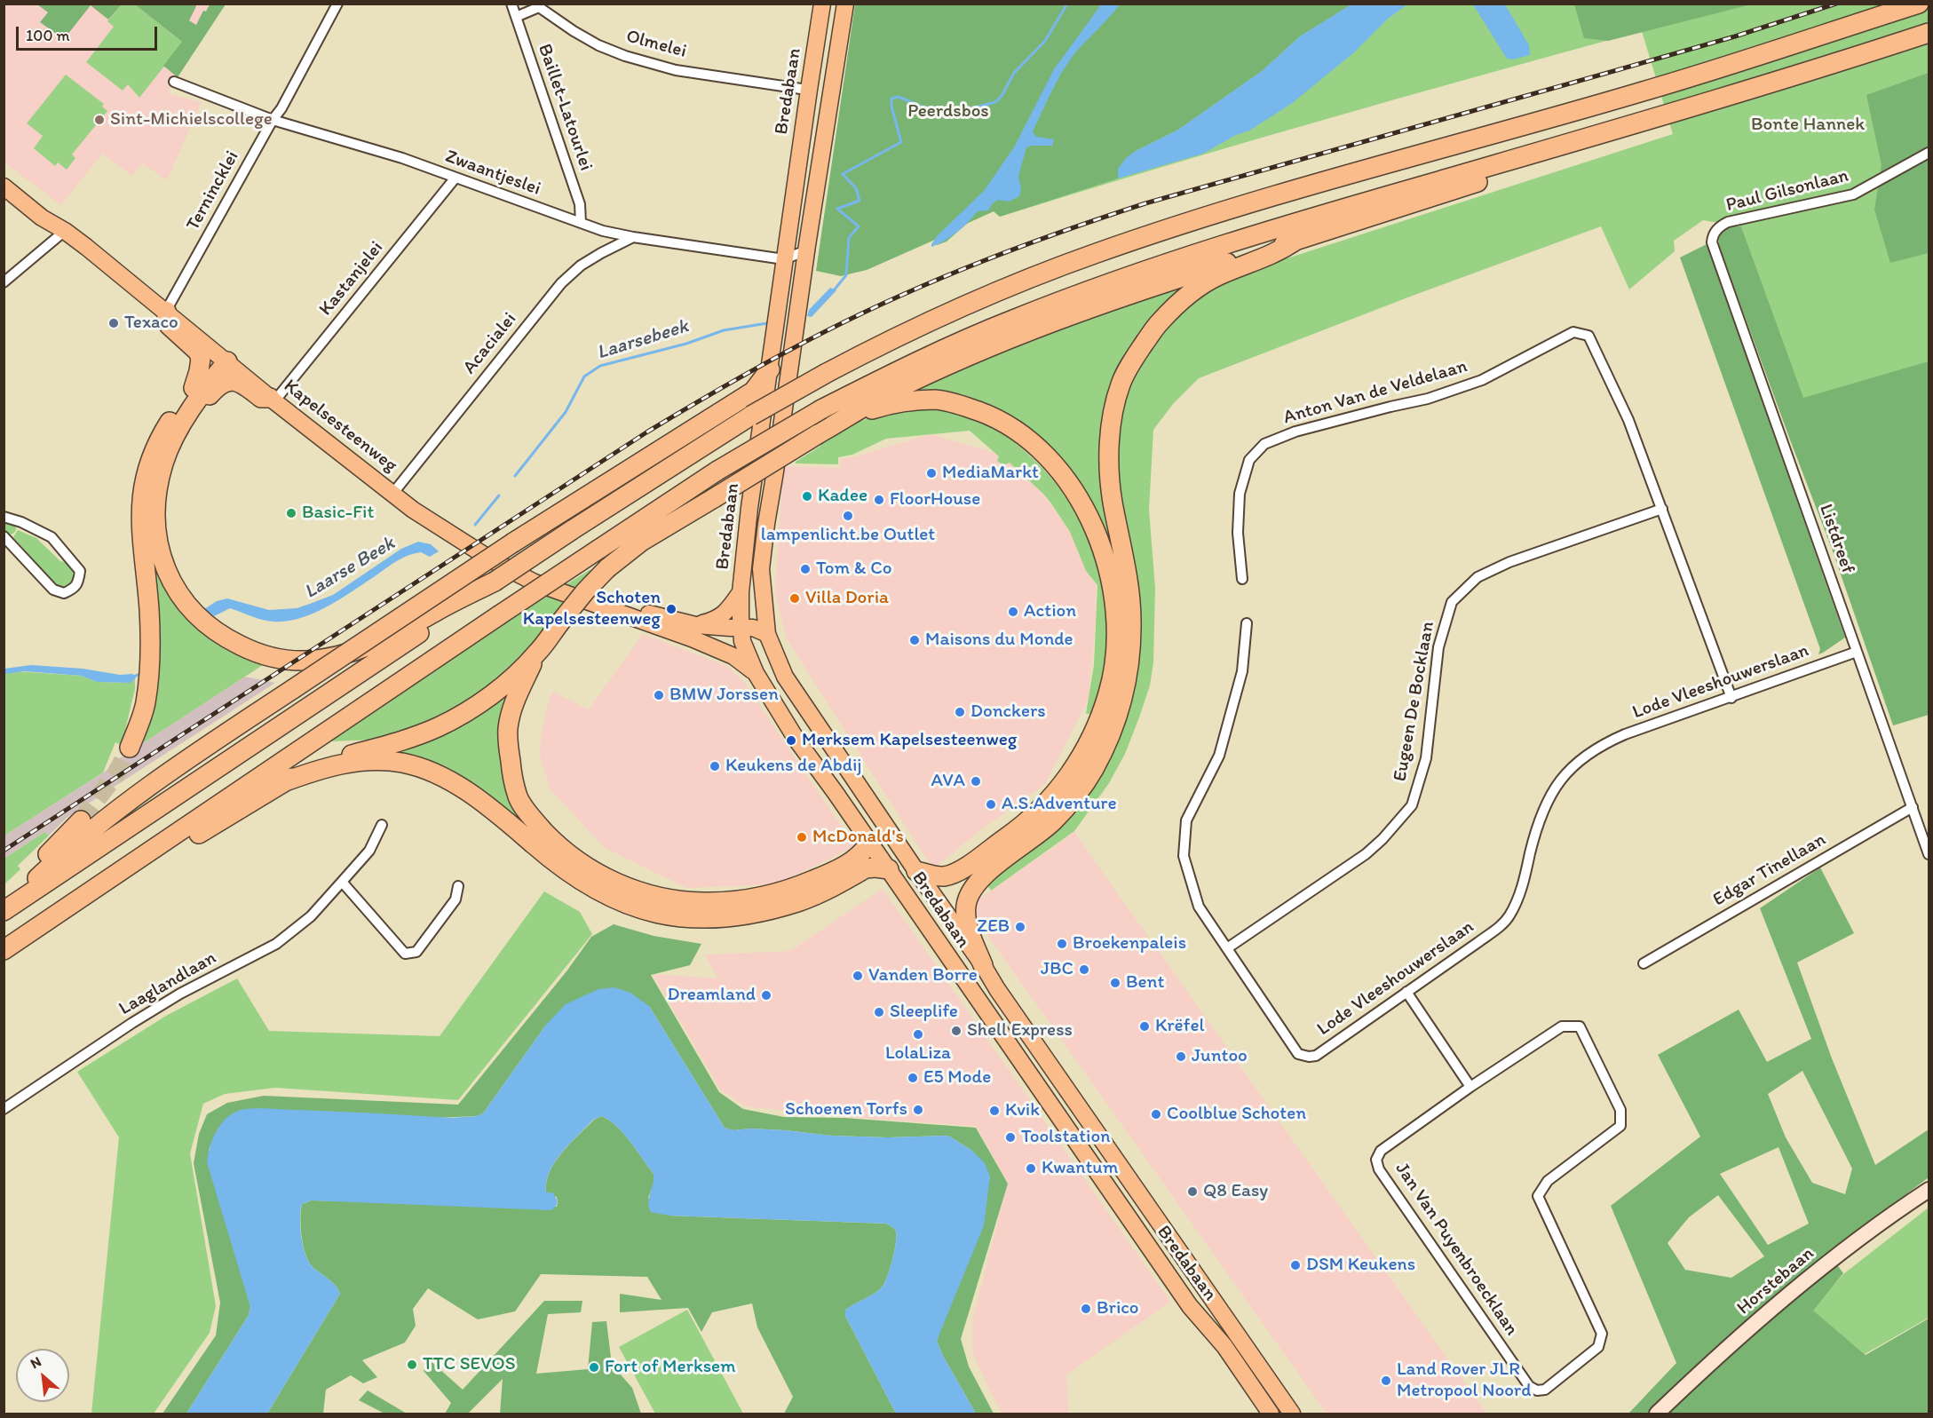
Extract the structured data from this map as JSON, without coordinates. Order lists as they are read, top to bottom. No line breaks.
{"streets":{"main road":["Bredabaan","Kapelsesteenweg"],"street":["Olmelei","Baillet-Latourlei","Zwaantjeslei","Ternincklei","Paul Gilsonlaan","Kastanjelei","Acacialei","Anton Van de Veldelaan","Listdreef","Lode Vleeshouwerslaan","Eugeen De Bocklaan","Edgar Tinellaan","Laaglandlaan","Jan Van Puyenbroecklaan","Horstebaan"]},"crossings":[["Olmelei","Baillet-Latourlei"],["Bredabaan","Zwaantjeslei"],["Bredabaan","Kapelsesteenweg"],["Baillet-Latourlei","Zwaantjeslei"],["Zwaantjeslei","Ternincklei"],["Zwaantjeslei","Kastanjelei"],["Zwaantjeslei","Acacialei"],["Ternincklei","Kapelsesteenweg"],["Paul Gilsonlaan","Listdreef"],["Kastanjelei","Kapelsesteenweg"],["Acacialei","Kapelsesteenweg"],["Anton Van de Veldelaan","Lode Vleeshouwerslaan"],["Anton Van de Veldelaan","Eugeen De Bocklaan"],["Listdreef","Lode Vleeshouwerslaan"],["Listdreef","Edgar Tinellaan"],["Lode Vleeshouwerslaan","Eugeen De Bocklaan"]],"water":["Laarsebeek","Laarse Beek"],"parks":["Peerdsbos","Bonte Hannek"],"places":["Sint-Michielscollege","Texaco","MediaMarkt","Kadee","FloorHouse","Basic-Fit","lampenlicht.be Outlet","Tom & Co","Villa Doria","Schoten Kapelsesteenweg","Action","Maisons du Monde","BMW Jorssen","Donckers","Merksem Kapelsesteenweg","Keukens de Abdij","AVA","A.S.Adventure","McDonald's","ZEB","Broekenpaleis","JBC","Vanden Borre","Bent","Dreamland","Sleeplife","Krëfel","Shell Express","LolaLiza","Juntoo","E5 Mode","Schoenen Torfs","Kvik","Coolblue Schoten","Toolstation","Kwantum","Q8 Easy","DSM Keukens","Brico","TTC SEVOS","Fort of Merksem","Land Rover JLR Metropool Noord"],"scale_bar":"100 m","north":"top left"}
